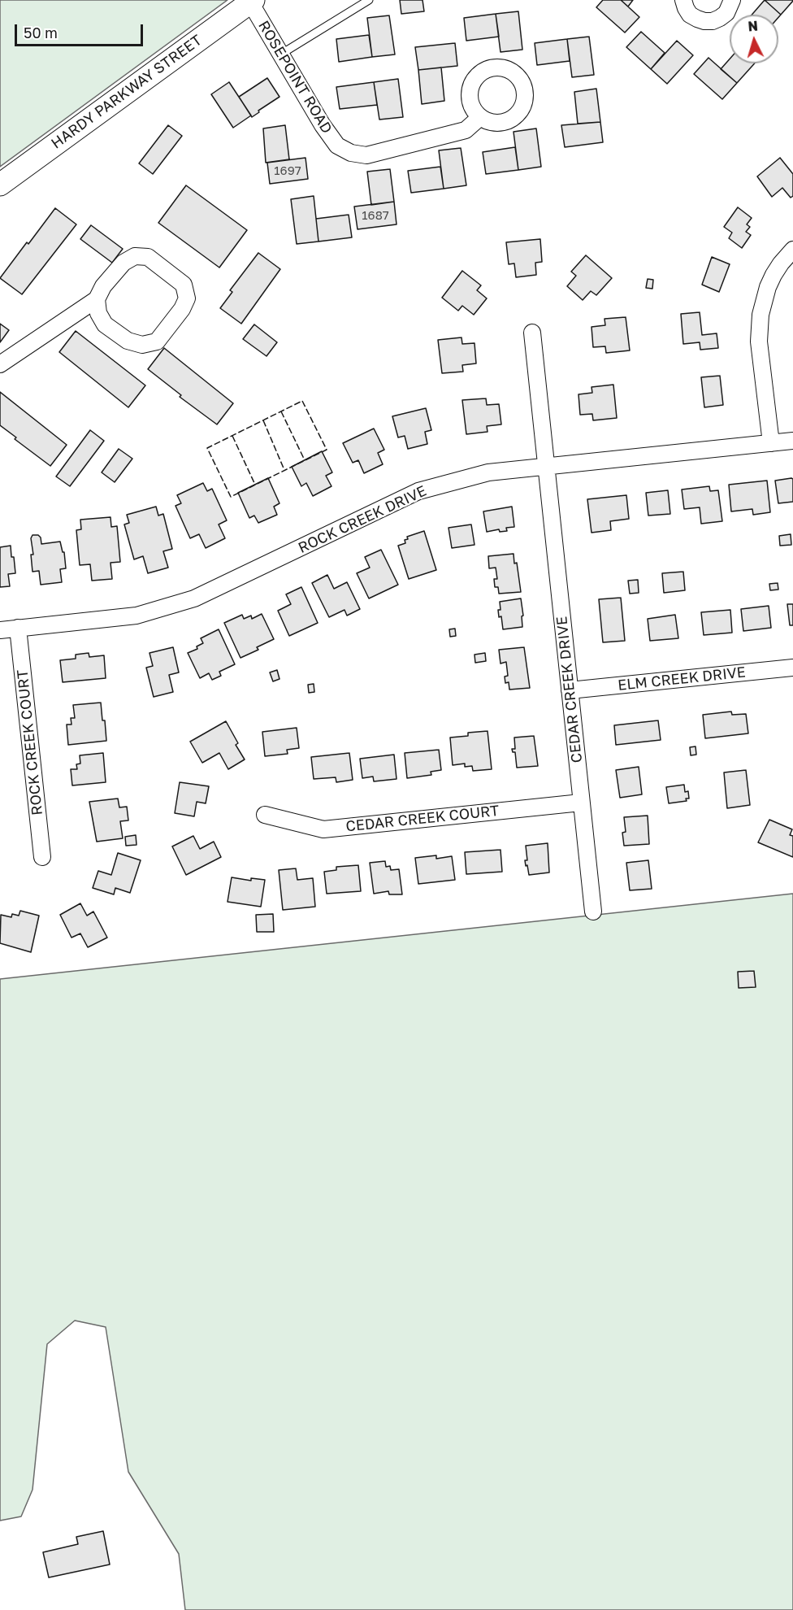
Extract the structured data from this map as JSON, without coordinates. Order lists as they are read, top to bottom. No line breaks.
{"streets":{"main road":["HARDY PARKWAY STREET"],"street":["ROSEPOINT ROAD","ROCK CREEK DRIVE","ELM CREEK DRIVE","CEDAR CREEK DRIVE","ROCK CREEK COURT","CEDAR CREEK COURT"]},"crossings":[["ROSEPOINT ROAD","HARDY PARKWAY STREET"],["ROCK CREEK DRIVE","CEDAR CREEK DRIVE"],["ROCK CREEK DRIVE","ROCK CREEK COURT"],["ELM CREEK DRIVE","CEDAR CREEK DRIVE"],["CEDAR CREEK DRIVE","CEDAR CREEK COURT"]],"house_numbers":["1697","1687"],"scale_bar":"50 m","north":"top"}
